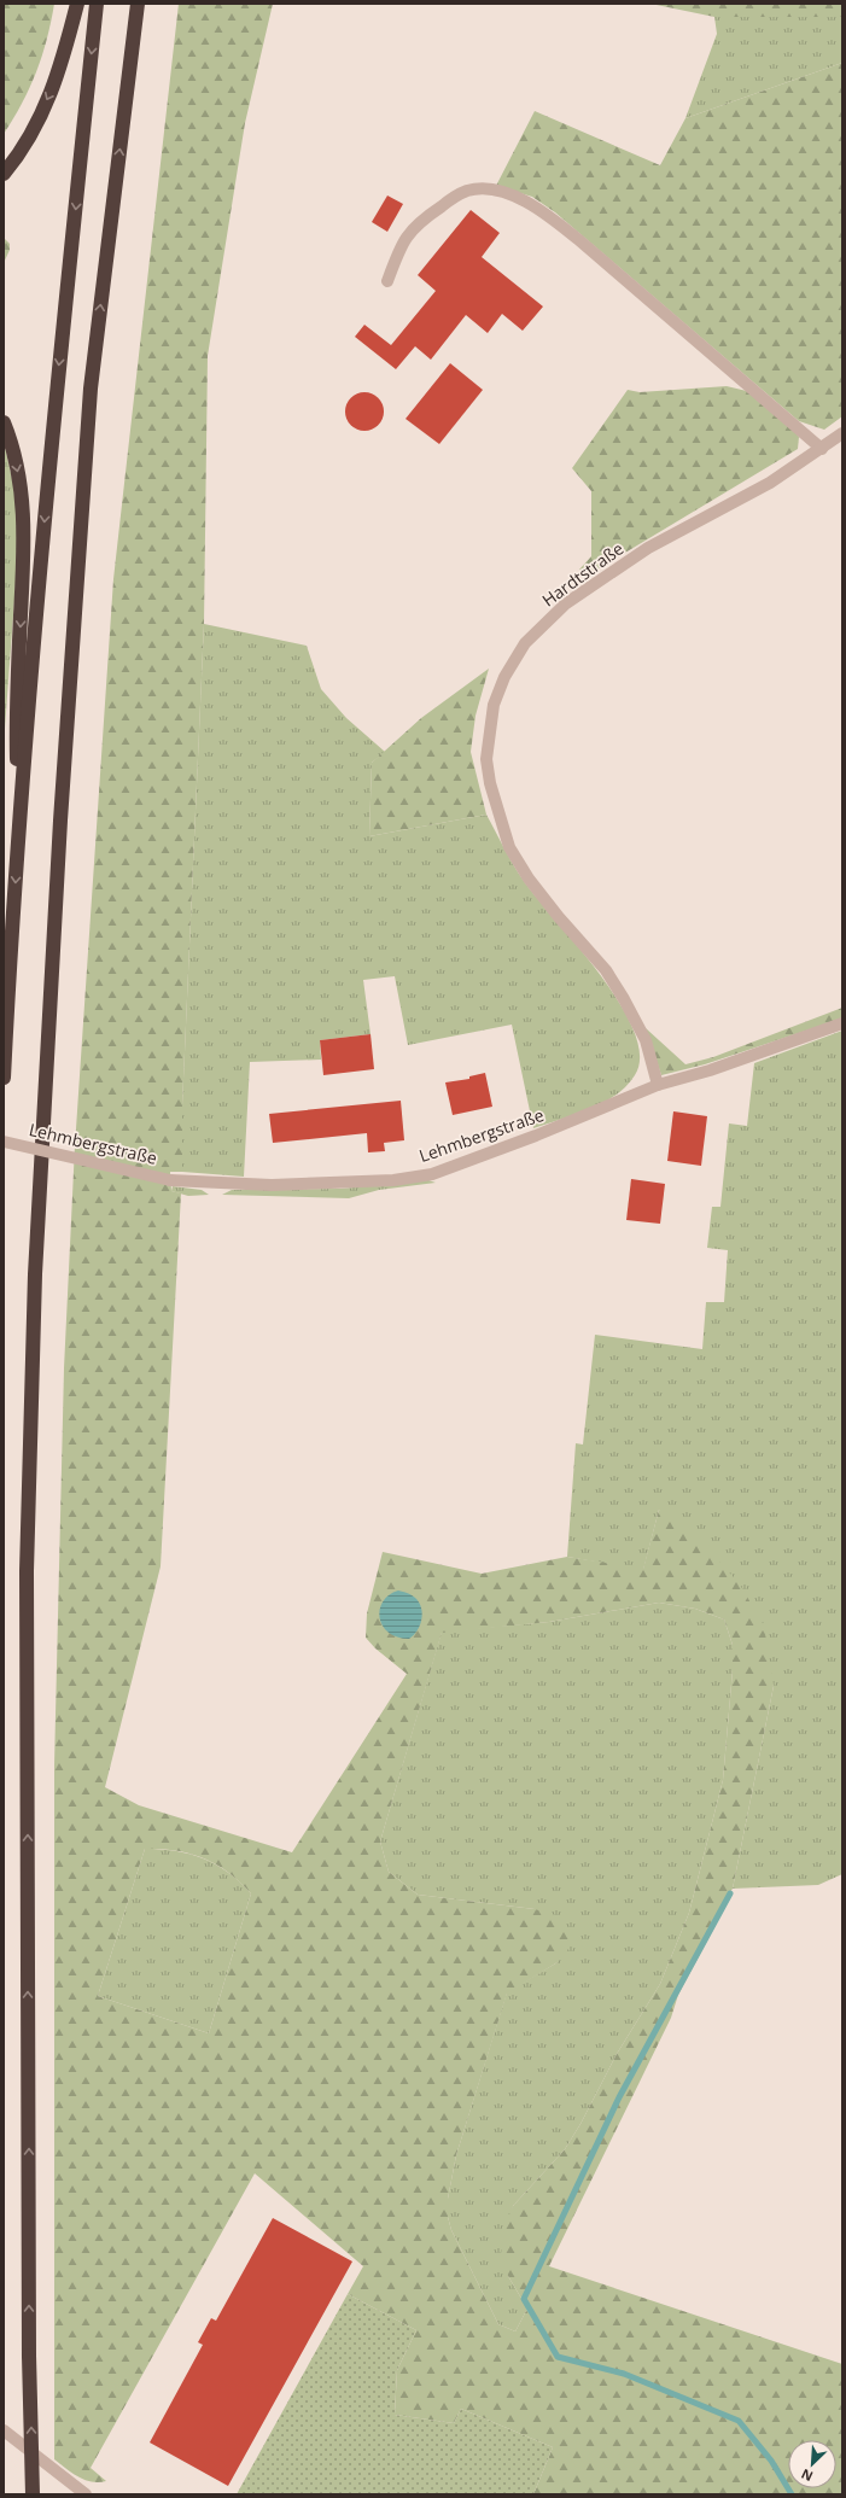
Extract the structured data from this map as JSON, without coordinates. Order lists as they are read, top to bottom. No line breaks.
{"streets":{"street":["Hardtstraße","Lehmbergstraße"]},"crossings":[["Hardtstraße","Lehmbergstraße"]],"north":"bottom left"}
